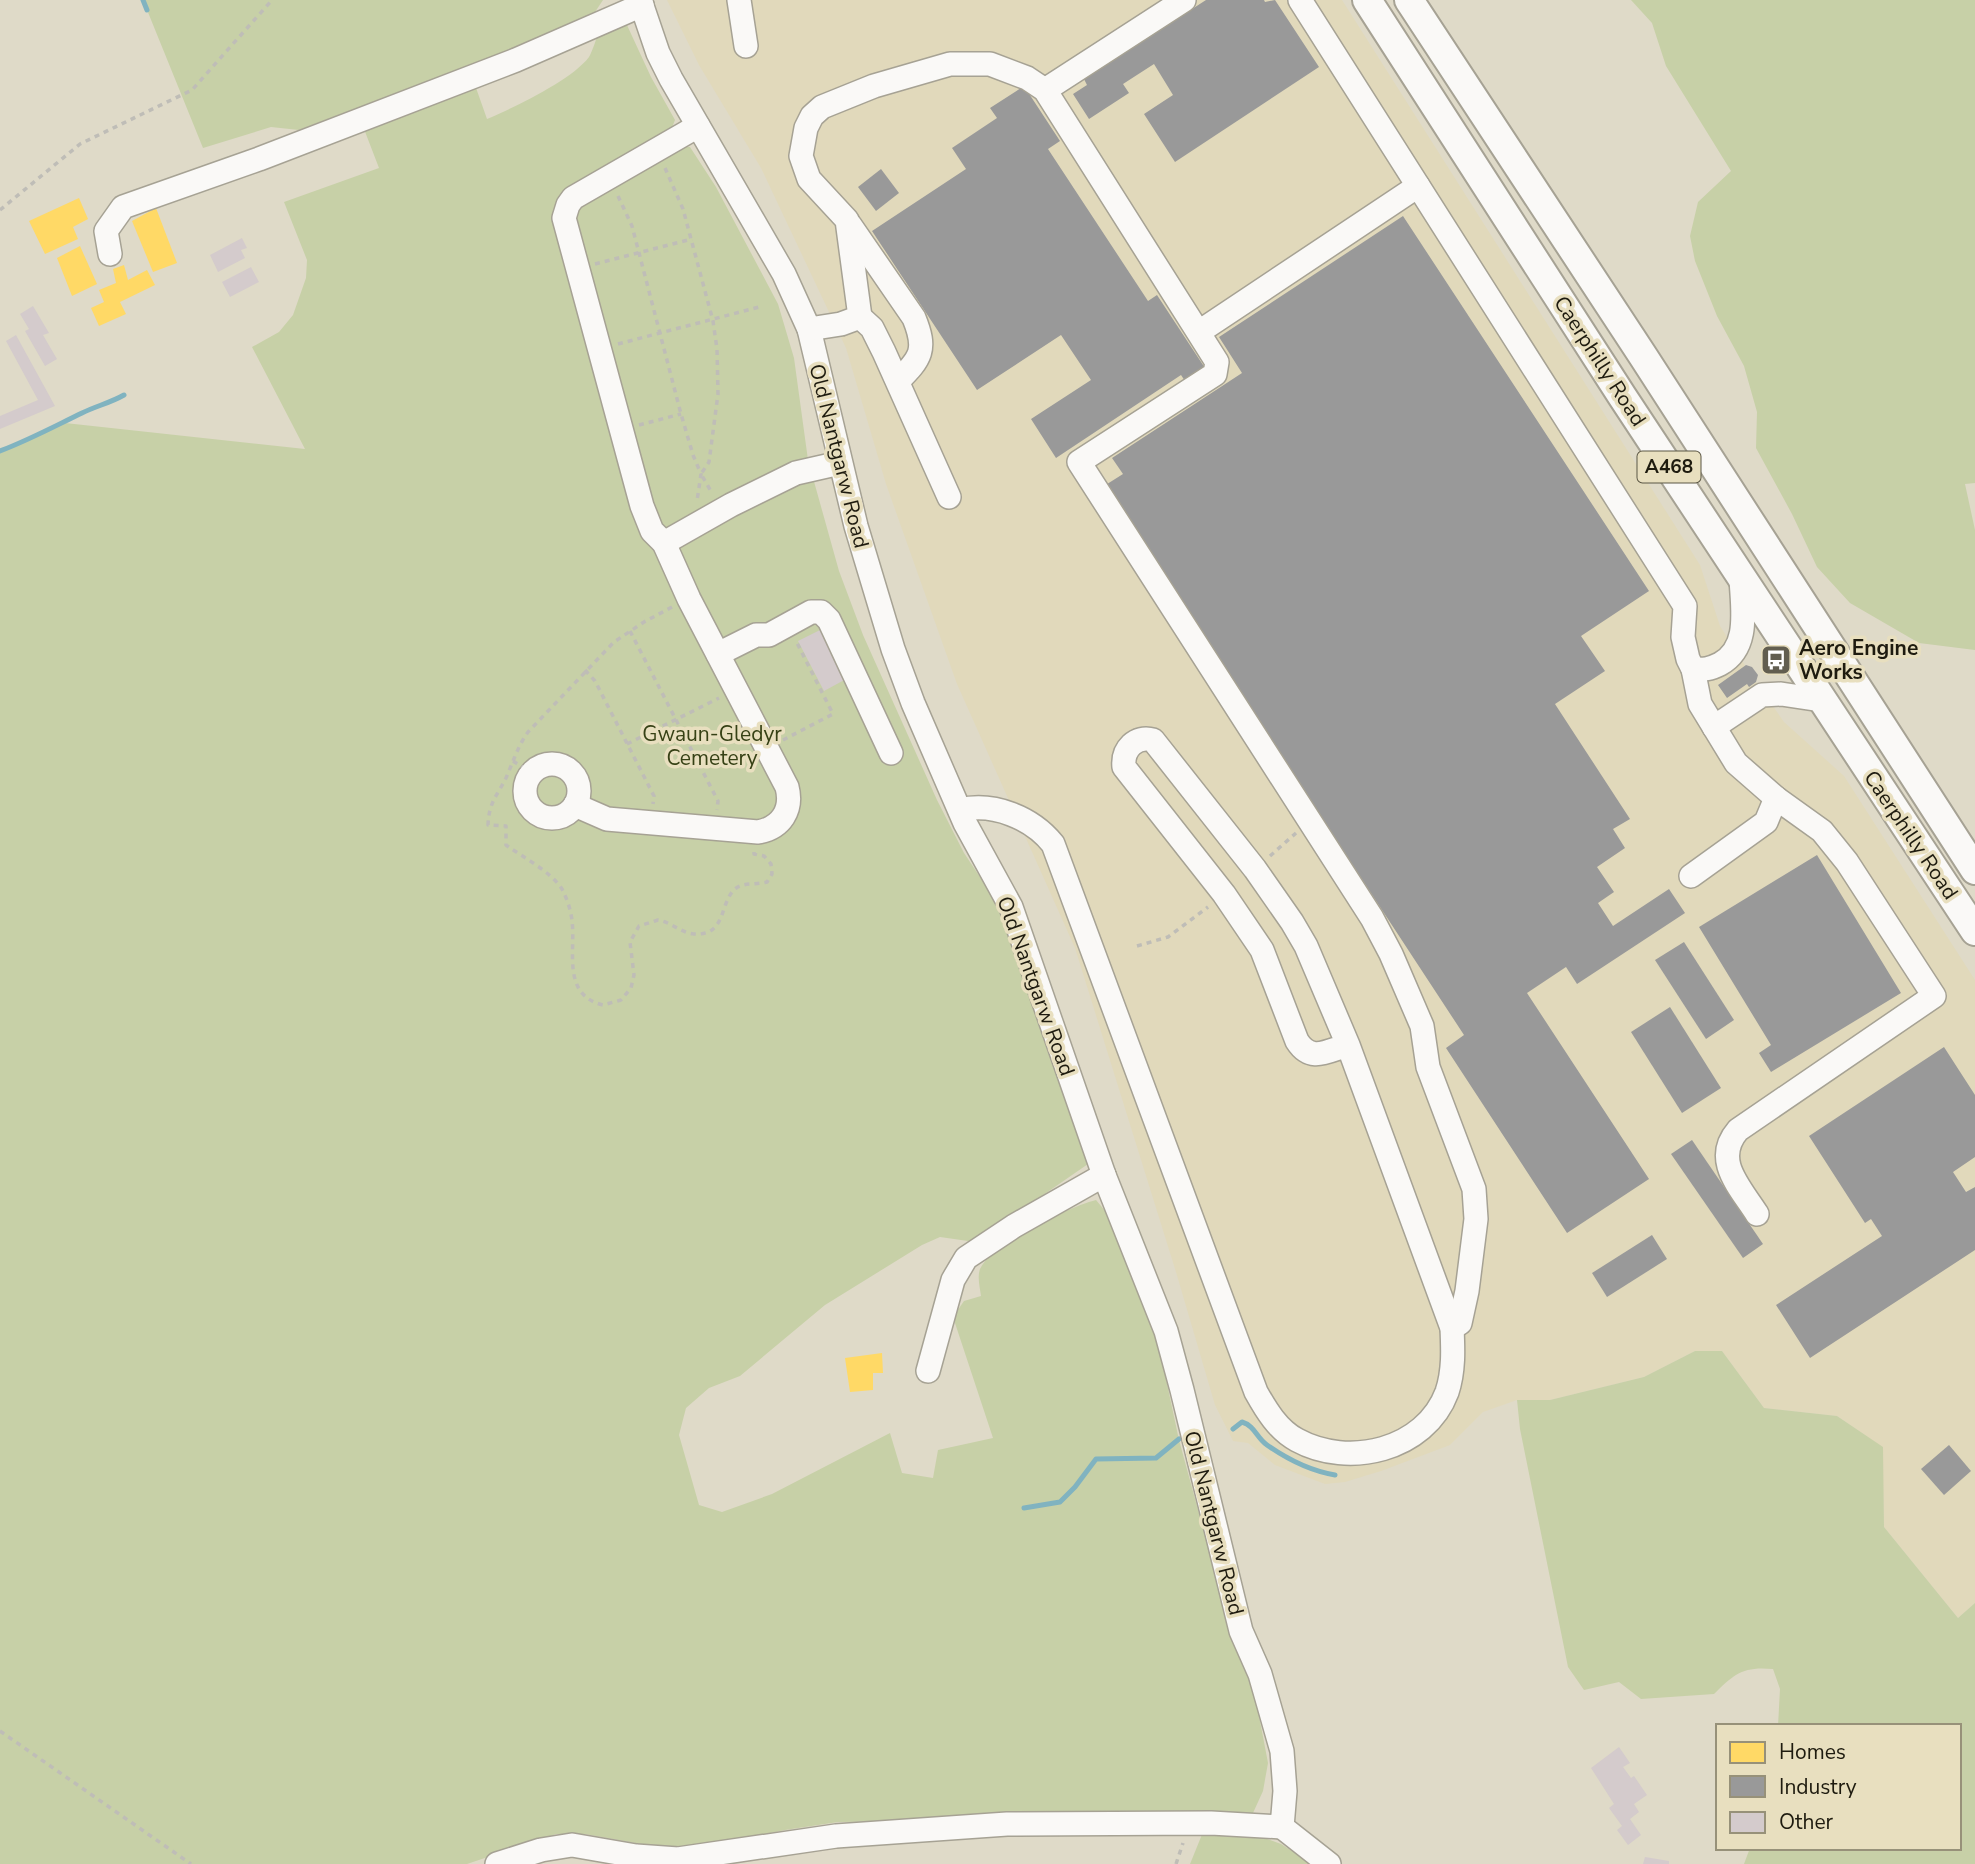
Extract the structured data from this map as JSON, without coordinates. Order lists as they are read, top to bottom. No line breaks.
{"streets":{"main road":["Caerphilly Road","A468"],"street":["Old Nantgarw Road"]},"parks":["Gwaun-Gledyr Cemetery"],"places":{"bus stop":["Aero Engine Works"]},"legend":["Homes","Industry","Other"]}
